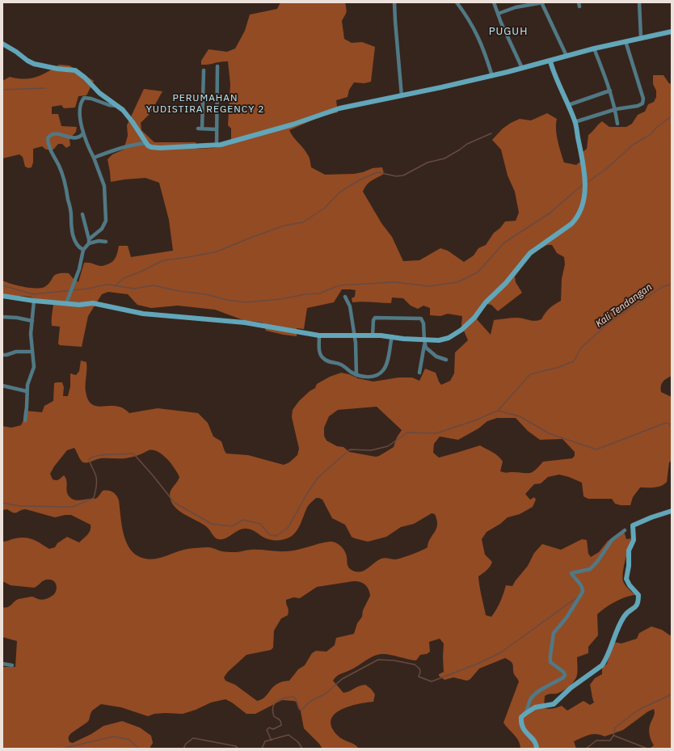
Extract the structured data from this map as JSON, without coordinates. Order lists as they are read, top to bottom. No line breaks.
{"districts":["PUGUH","PERUMAHAN YUDISTIRA REGENCY 2"],"water":["Kali Tendangan"]}
